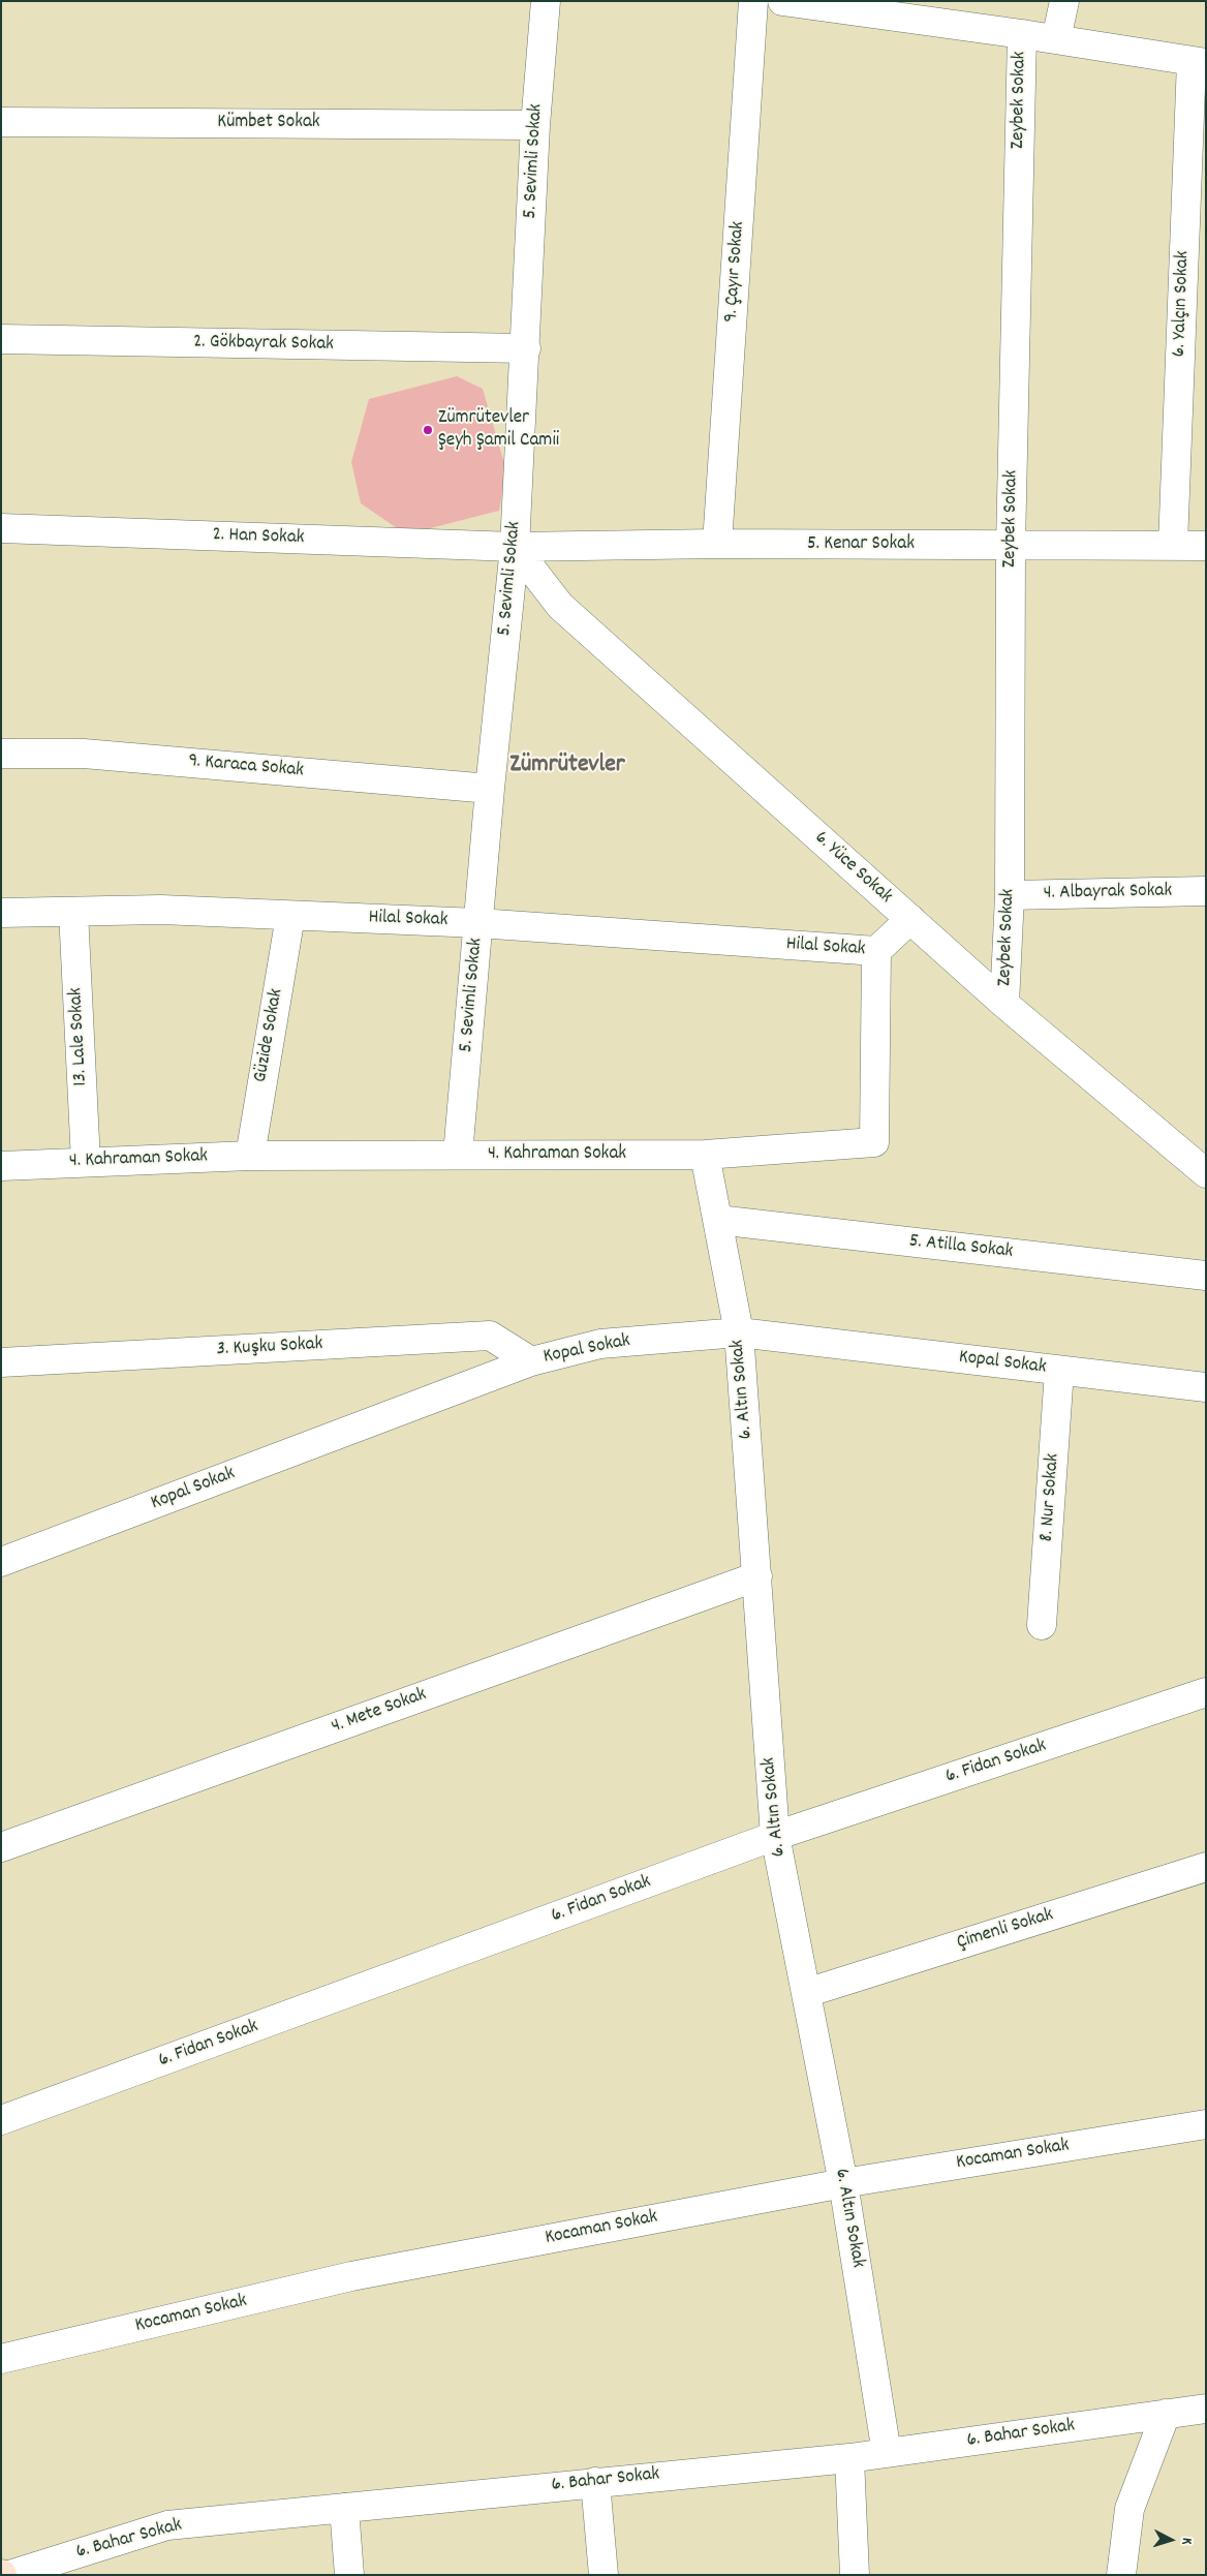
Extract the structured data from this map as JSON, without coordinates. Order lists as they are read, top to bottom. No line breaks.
{"streets":{"street":["Zeybek Sokak","Kümbet Sokak","5. Sevimli Sokak","9. Çayır Sokak","6. Yalçın Sokak","2. Gökbayrak Sokak","2. Han Sokak","5. Kenar Sokak","9. Karaca Sokak","6. Yüce Sokak","4. Albayrak Sokak","Hilal Sokak","Güzide Sokak","13. Lale Sokak","4. Kahraman Sokak","5. Atilla Sokak","3. Kuşku Sokak","Kopal Sokak","6. Altın Sokak","8. Nur Sokak","4. Mete Sokak","6. Fidan Sokak","Çimenli Sokak","Kocaman Sokak","6. Bahar Sokak"]},"crossings":[["Zeybek Sokak","5. Kenar Sokak"],["Zeybek Sokak","6. Yüce Sokak"],["Zeybek Sokak","4. Albayrak Sokak"],["Kümbet Sokak","5. Sevimli Sokak"],["5. Sevimli Sokak","2. Gökbayrak Sokak"],["5. Sevimli Sokak","2. Han Sokak"],["5. Sevimli Sokak","5. Kenar Sokak"],["5. Sevimli Sokak","9. Karaca Sokak"],["5. Sevimli Sokak","6. Yüce Sokak"],["5. Sevimli Sokak","Hilal Sokak"],["5. Sevimli Sokak","4. Kahraman Sokak"],["9. Çayır Sokak","5. Kenar Sokak"],["6. Yalçın Sokak","5. Kenar Sokak"],["2. Han Sokak","5. Kenar Sokak"],["2. Han Sokak","6. Yüce Sokak"],["5. Kenar Sokak","6. Yüce Sokak"],["Hilal Sokak","Güzide Sokak"],["Hilal Sokak","13. Lale Sokak"],["Hilal Sokak","4. Kahraman Sokak"],["Güzide Sokak","4. Kahraman Sokak"],["13. Lale Sokak","4. Kahraman Sokak"],["4. Kahraman Sokak","6. Altın Sokak"],["5. Atilla Sokak","6. Altın Sokak"],["3. Kuşku Sokak","Kopal Sokak"],["Kopal Sokak","6. Altın Sokak"],["Kopal Sokak","8. Nur Sokak"],["6. Altın Sokak","4. Mete Sokak"],["6. Altın Sokak","6. Fidan Sokak"],["6. Altın Sokak","Çimenli Sokak"],["6. Altın Sokak","Kocaman Sokak"],["6. Altın Sokak","6. Bahar Sokak"]],"districts":["Zümrütevler"],"places":["Zümrütevler Şeyh Şamil Camii"],"north":"right"}
